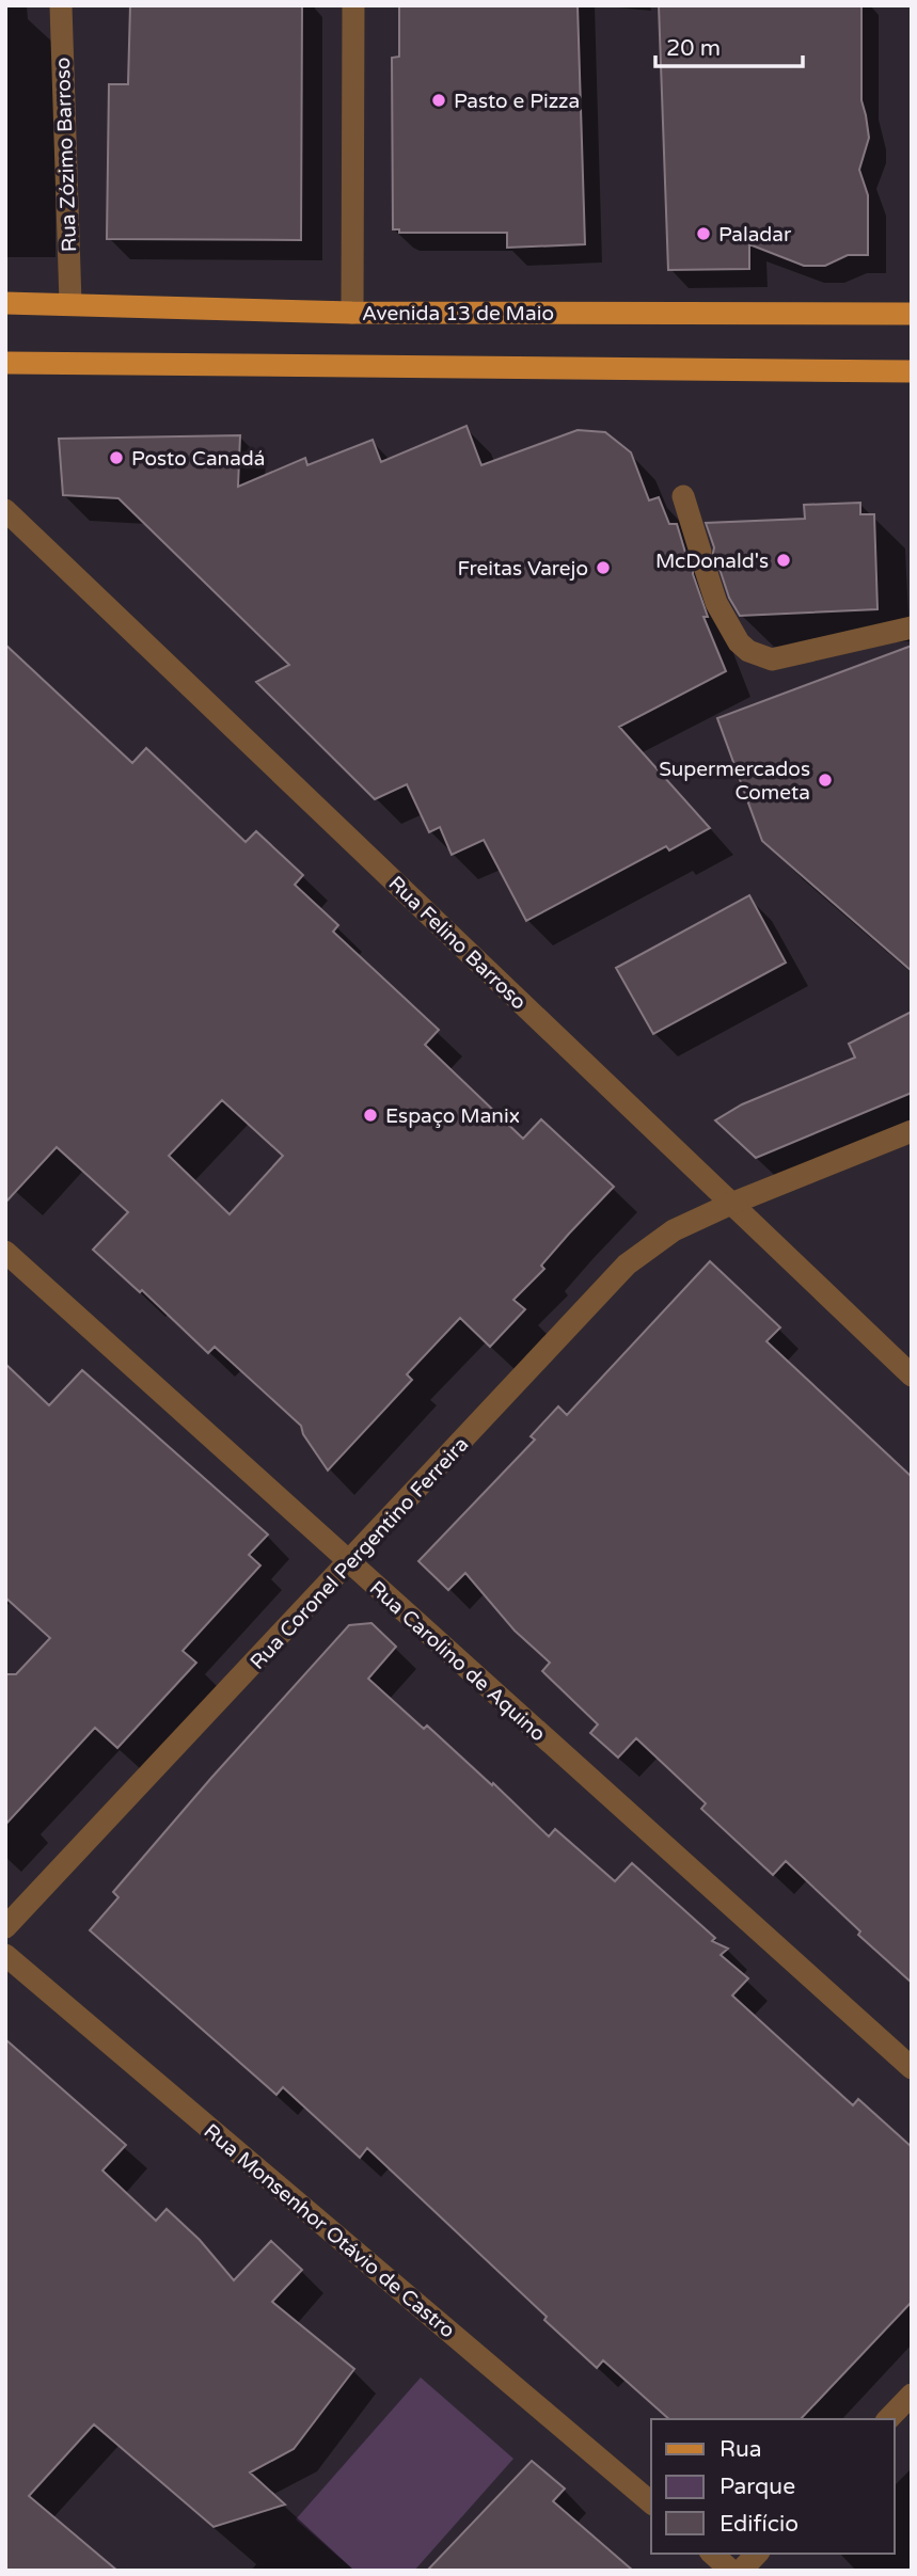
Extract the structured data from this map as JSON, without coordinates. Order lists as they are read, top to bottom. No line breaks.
{"streets":{"main road":["Avenida 13 de Maio"],"street":["Rua Zózimo Barroso","Rua Felino Barroso","Rua Coronel Pergentino Ferreira","Rua Carolino de Aquino","Rua Monsenhor Otávio de Castro"]},"crossings":[["Rua Zózimo Barroso","Avenida 13 de Maio"],["Rua Felino Barroso","Rua Coronel Pergentino Ferreira"],["Rua Coronel Pergentino Ferreira","Rua Carolino de Aquino"]],"places":["Pasto e Pizza","Paladar","Posto Canadá","McDonald's","Freitas Varejo","Supermercados Cometa","Espaço Manix"],"legend":["Rua","Parque","Edifício"],"scale_bar":"20 m"}
